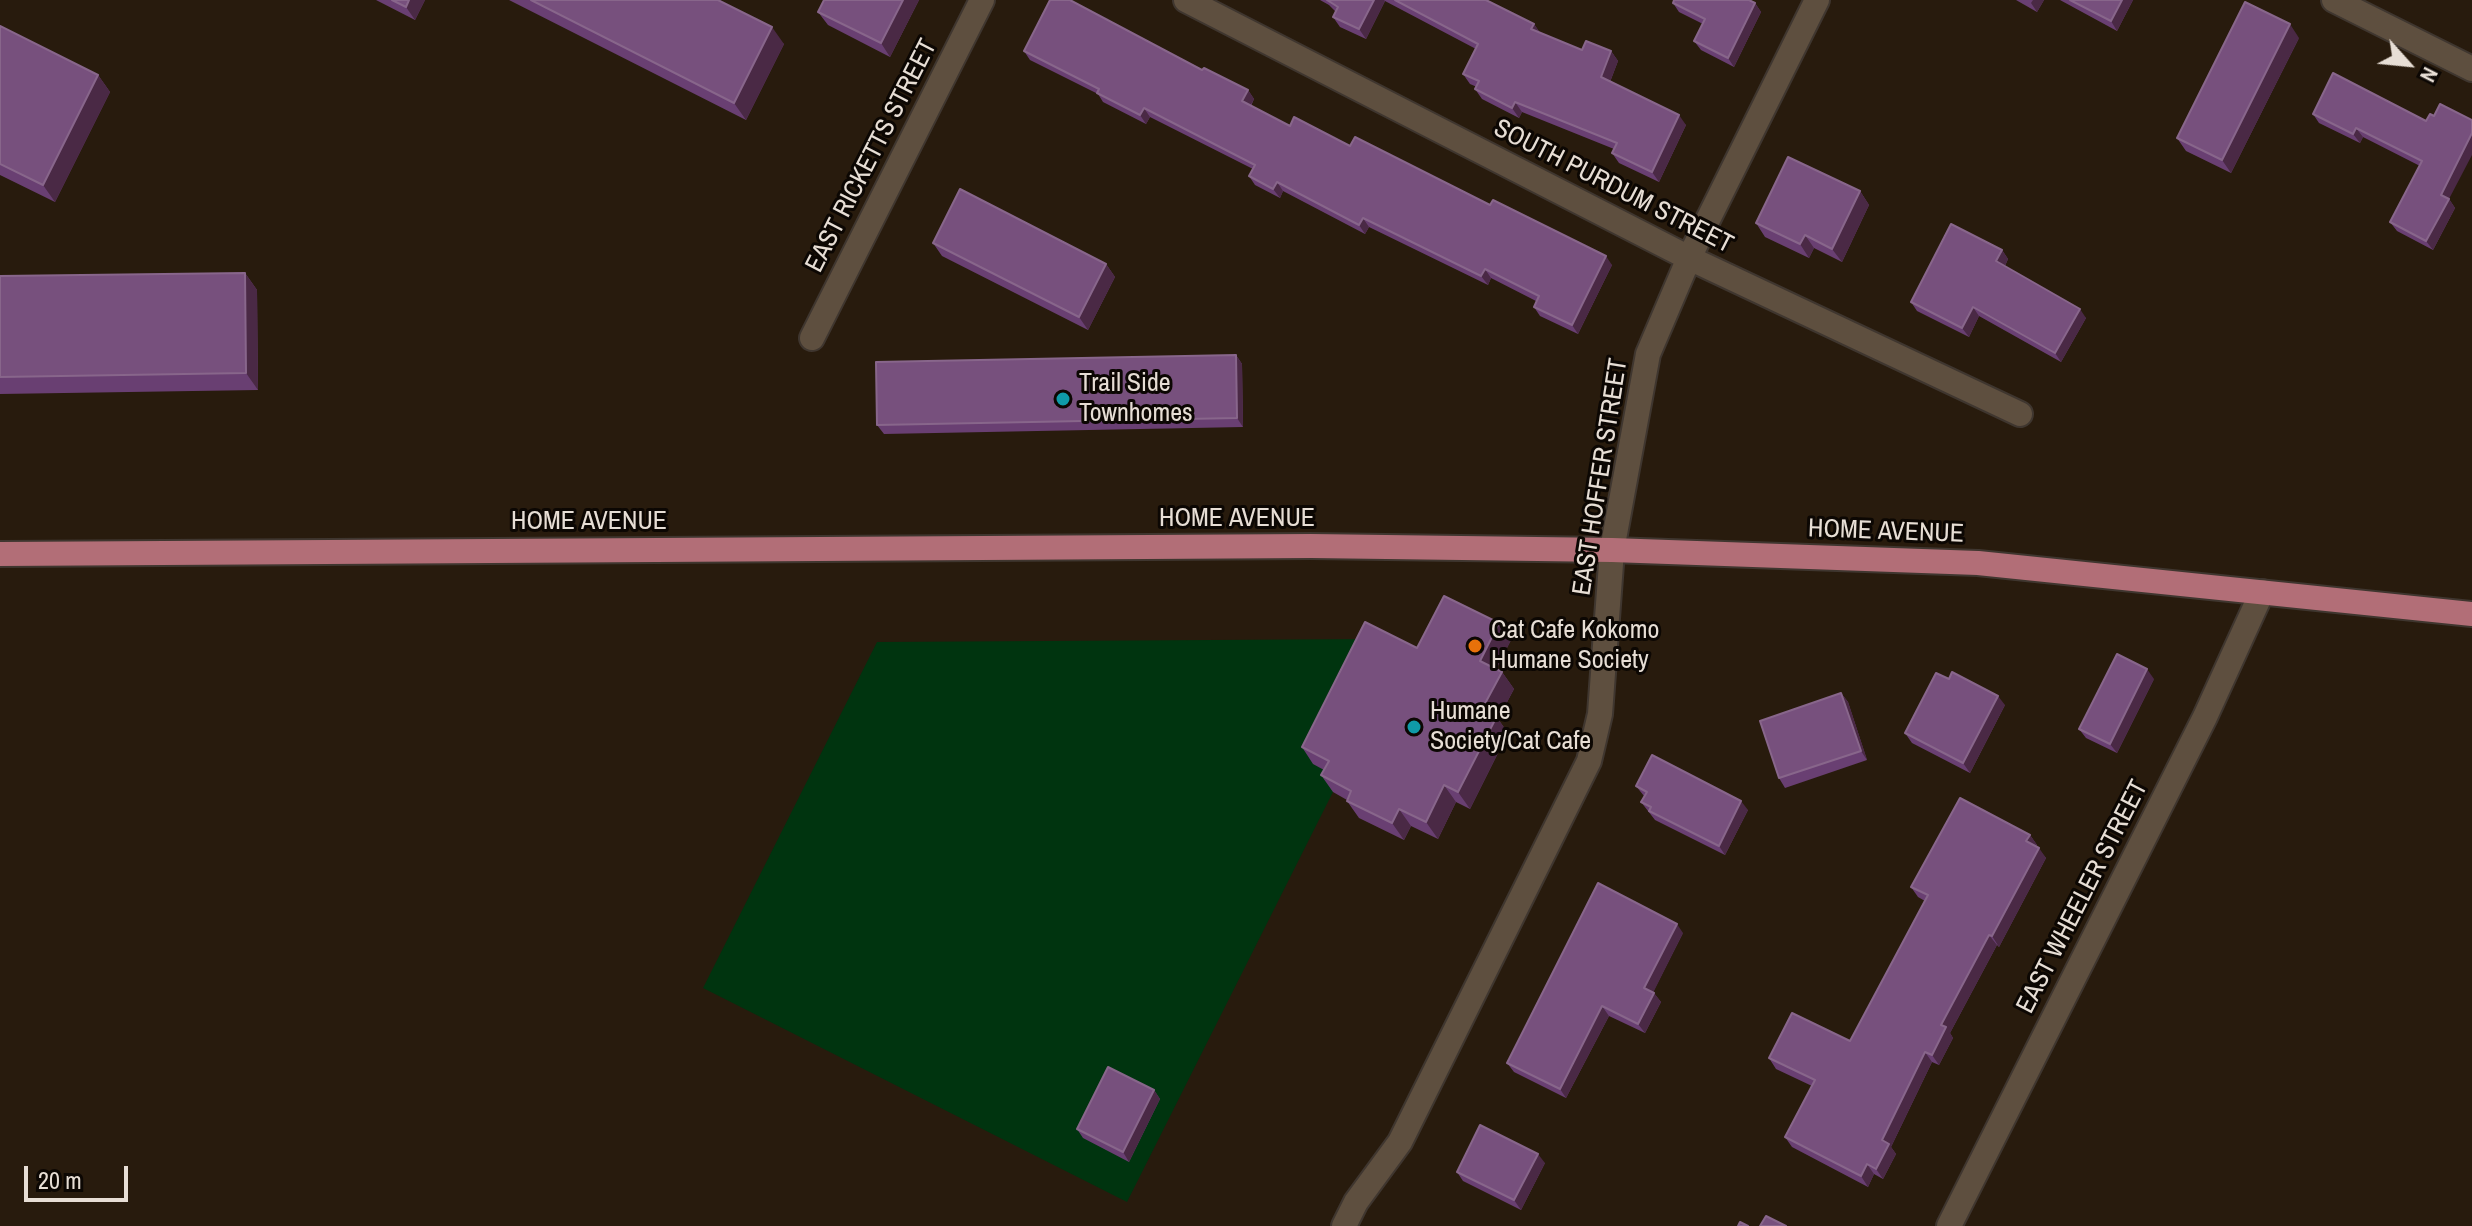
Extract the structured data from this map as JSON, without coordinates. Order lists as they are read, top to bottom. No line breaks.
{"streets":{"main road":["HOME AVENUE"],"street":["EAST RICKETTS STREET","SOUTH PURDUM STREET","EAST HOFFER STREET","EAST WHEELER STREET"]},"crossings":[["SOUTH PURDUM STREET","EAST HOFFER STREET"],["EAST HOFFER STREET","HOME AVENUE"],["HOME AVENUE","EAST WHEELER STREET"]],"places":["Trail Side Townhomes","Cat Cafe Kokomo Humane Society","Humane Society/Cat Cafe"],"scale_bar":"20 m","north":"bottom right"}
